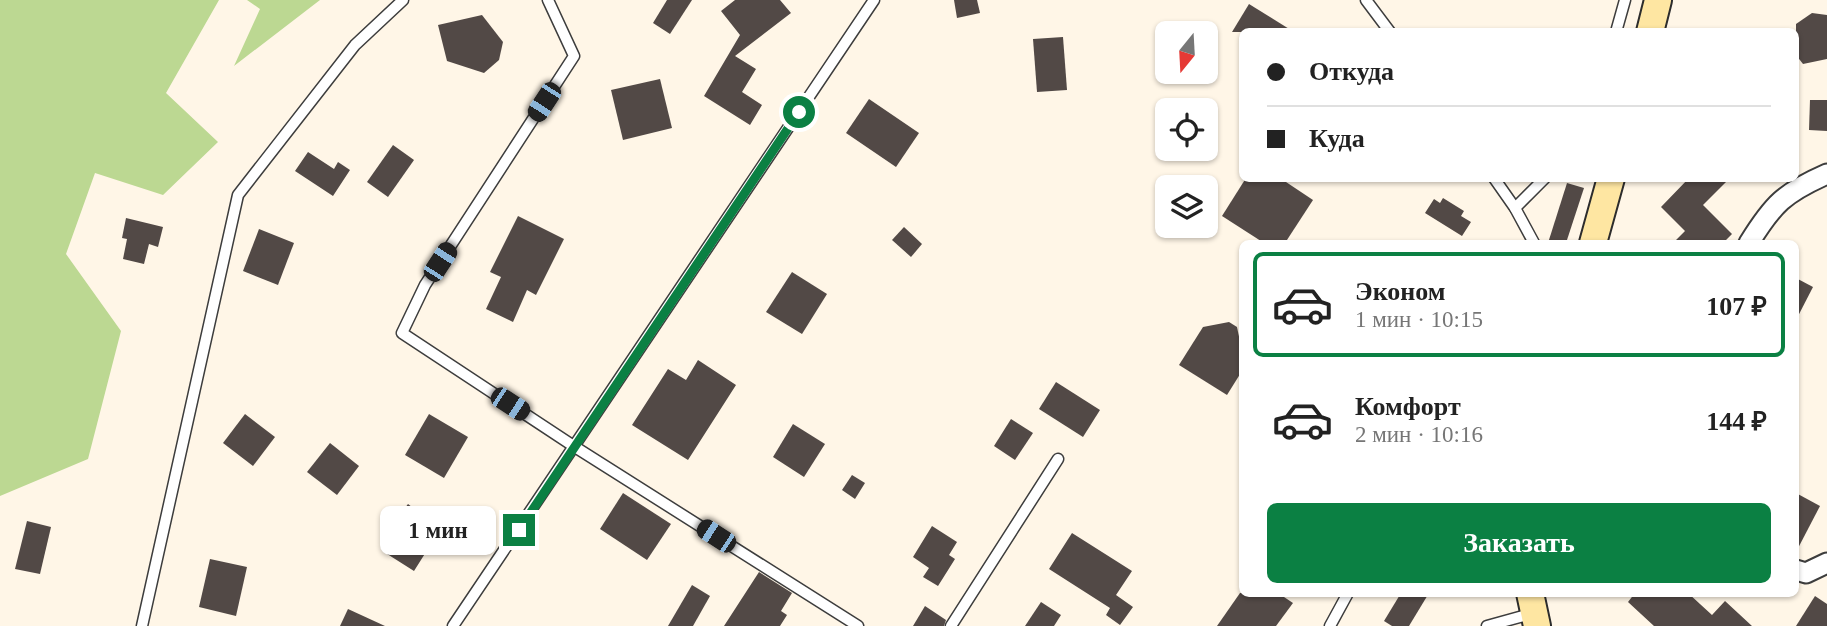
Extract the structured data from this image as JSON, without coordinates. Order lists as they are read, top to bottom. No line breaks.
{"north":"bottom","page":{"banner":["Откуда","Куда"],"list":[{"name":"Эконом","note":"1 мин · 10:15","value":"107 ₽"},{"name":"Комфорт","note":"2 мин · 10:16","value":"144 ₽"}],"buttons":"Заказать","bubble":"1 мин"}}
